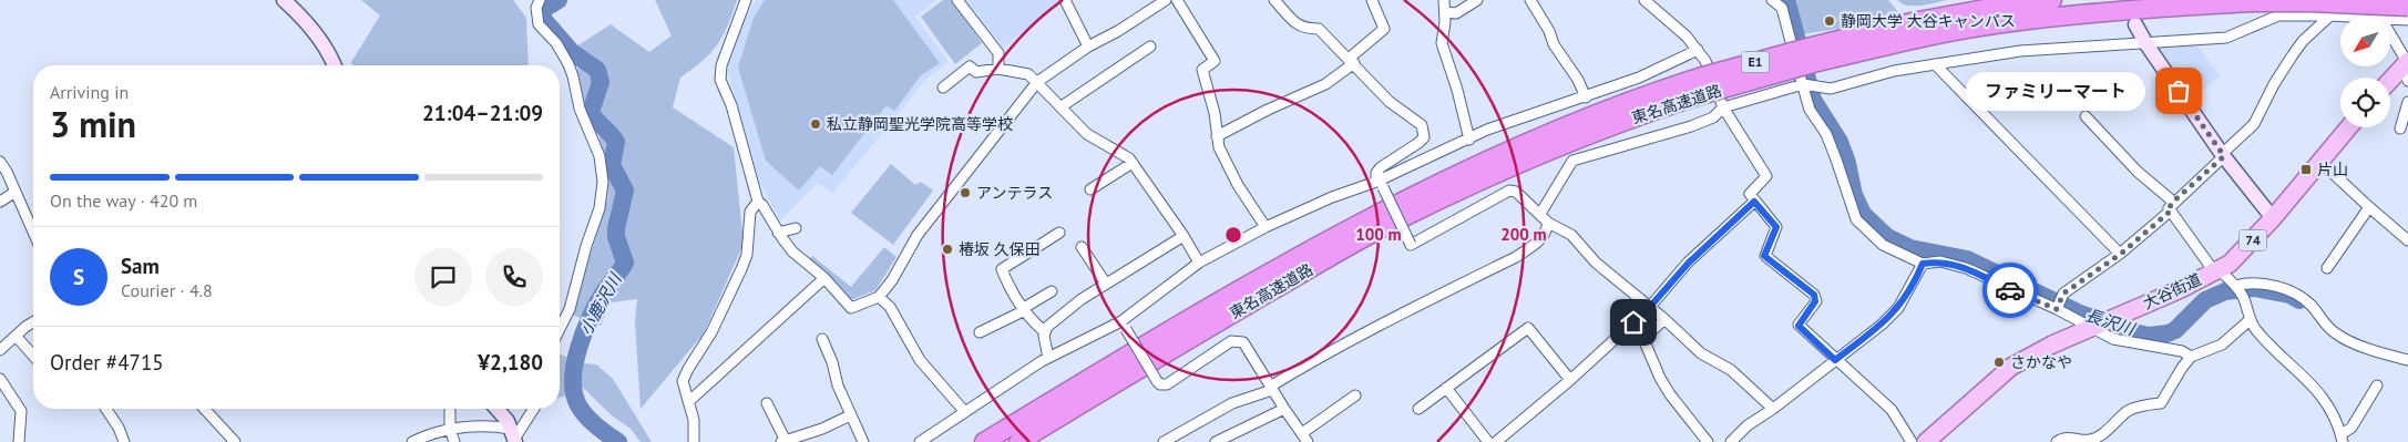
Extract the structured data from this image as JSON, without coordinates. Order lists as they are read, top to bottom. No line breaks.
{"streets":{"highway":["E1","東名高速道路"],"main road":["74","大谷街道"]},"water":["小鹿沢川","長沢川"],"places":{"other":["静岡大学 大谷キャンパス","ファミリーマート","私立静岡聖光学院高等学校","アンテラス","椿坂 久保田","さかなや"],"transit":["片山"]},"north":"bottom left","page":{"heading":["3 min","Arriving in","21:04–21:09"],"panel":["Sam","Courier · 4.8","Order #4715","¥2,180"],"bubble":"ファミリーマート","bar":"On the way · 420 m","round":"S"},"rings":["100 m","200 m"]}
